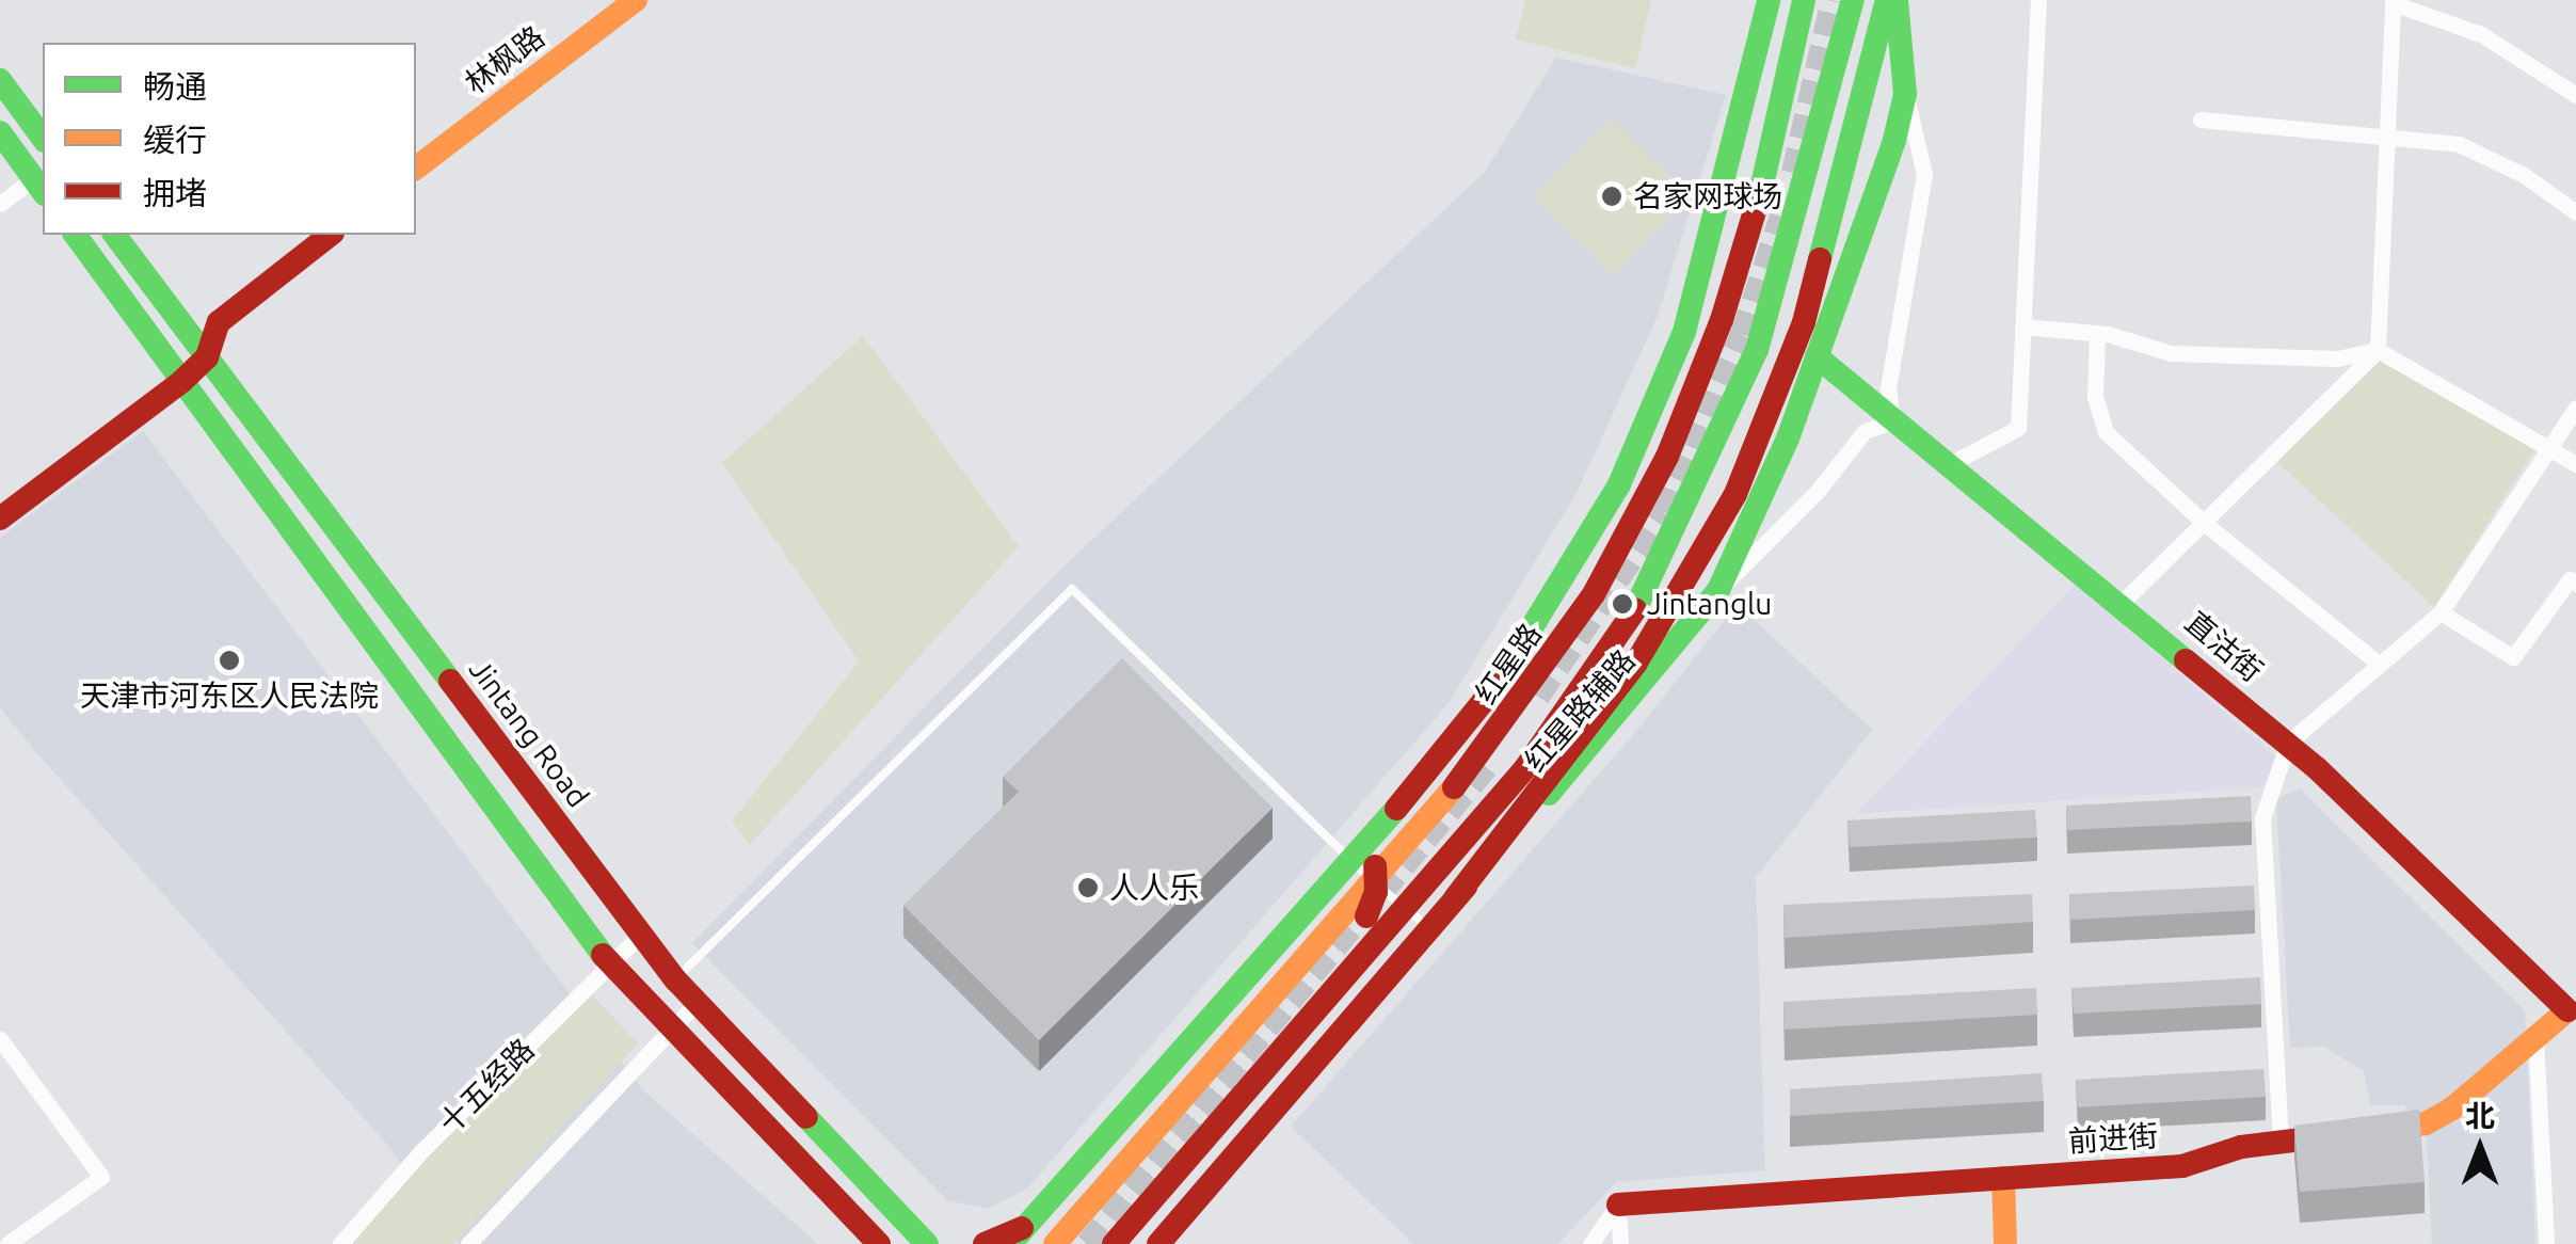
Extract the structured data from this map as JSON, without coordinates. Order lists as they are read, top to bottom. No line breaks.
{"streets":{"main road":["林枫路","直沽街","红星路","红星路辅路","Jintang Road","前进街"],"street":["十五经路"]},"crossings":[["直沽街","红星路辅路"],["直沽街","前进街"],["Jintang Road","十五经路"]],"places":["名家网球场","Jintanglu","天津市河东区人民法院","人人乐"],"legend":["畅通","缓行","拥堵"],"north":"top"}
